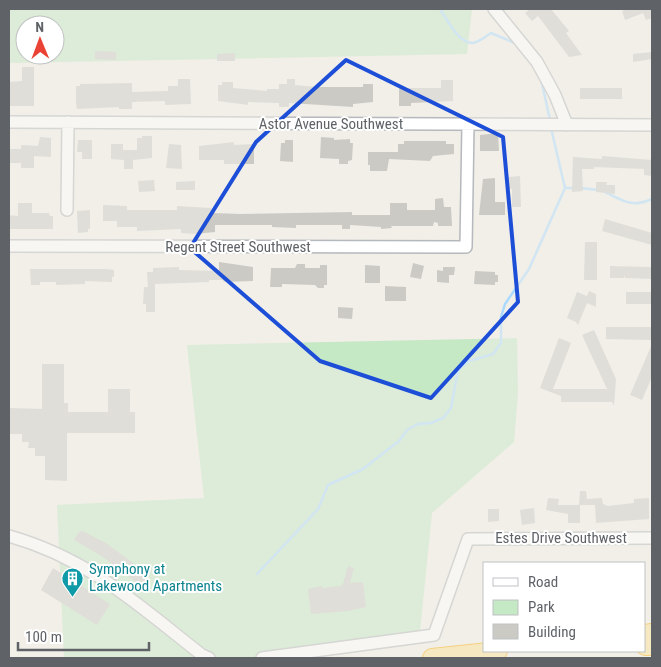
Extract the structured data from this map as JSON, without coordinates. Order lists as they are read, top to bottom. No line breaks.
{"streets":{"street":["Astor Avenue Southwest","Regent Street Southwest","Estes Drive Southwest"]},"crossings":[["Astor Avenue Southwest","Regent Street Southwest"]],"places":{"building":["Symphony at Lakewood Apartments"]},"legend":["Road","Park","Building"],"scale_bar":"100 m","north":"top"}
